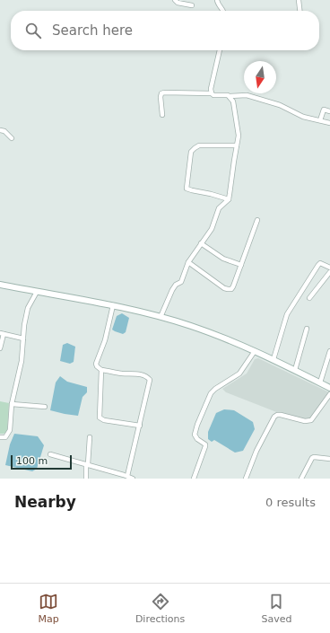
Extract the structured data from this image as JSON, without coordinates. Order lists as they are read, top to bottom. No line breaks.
{"scale_bar":"100 m","north":"bottom","page":{"search":"Search here","scale":"100 m","heading":["Nearby","0 results"],"nav":["Map","Directions","Saved"]}}
